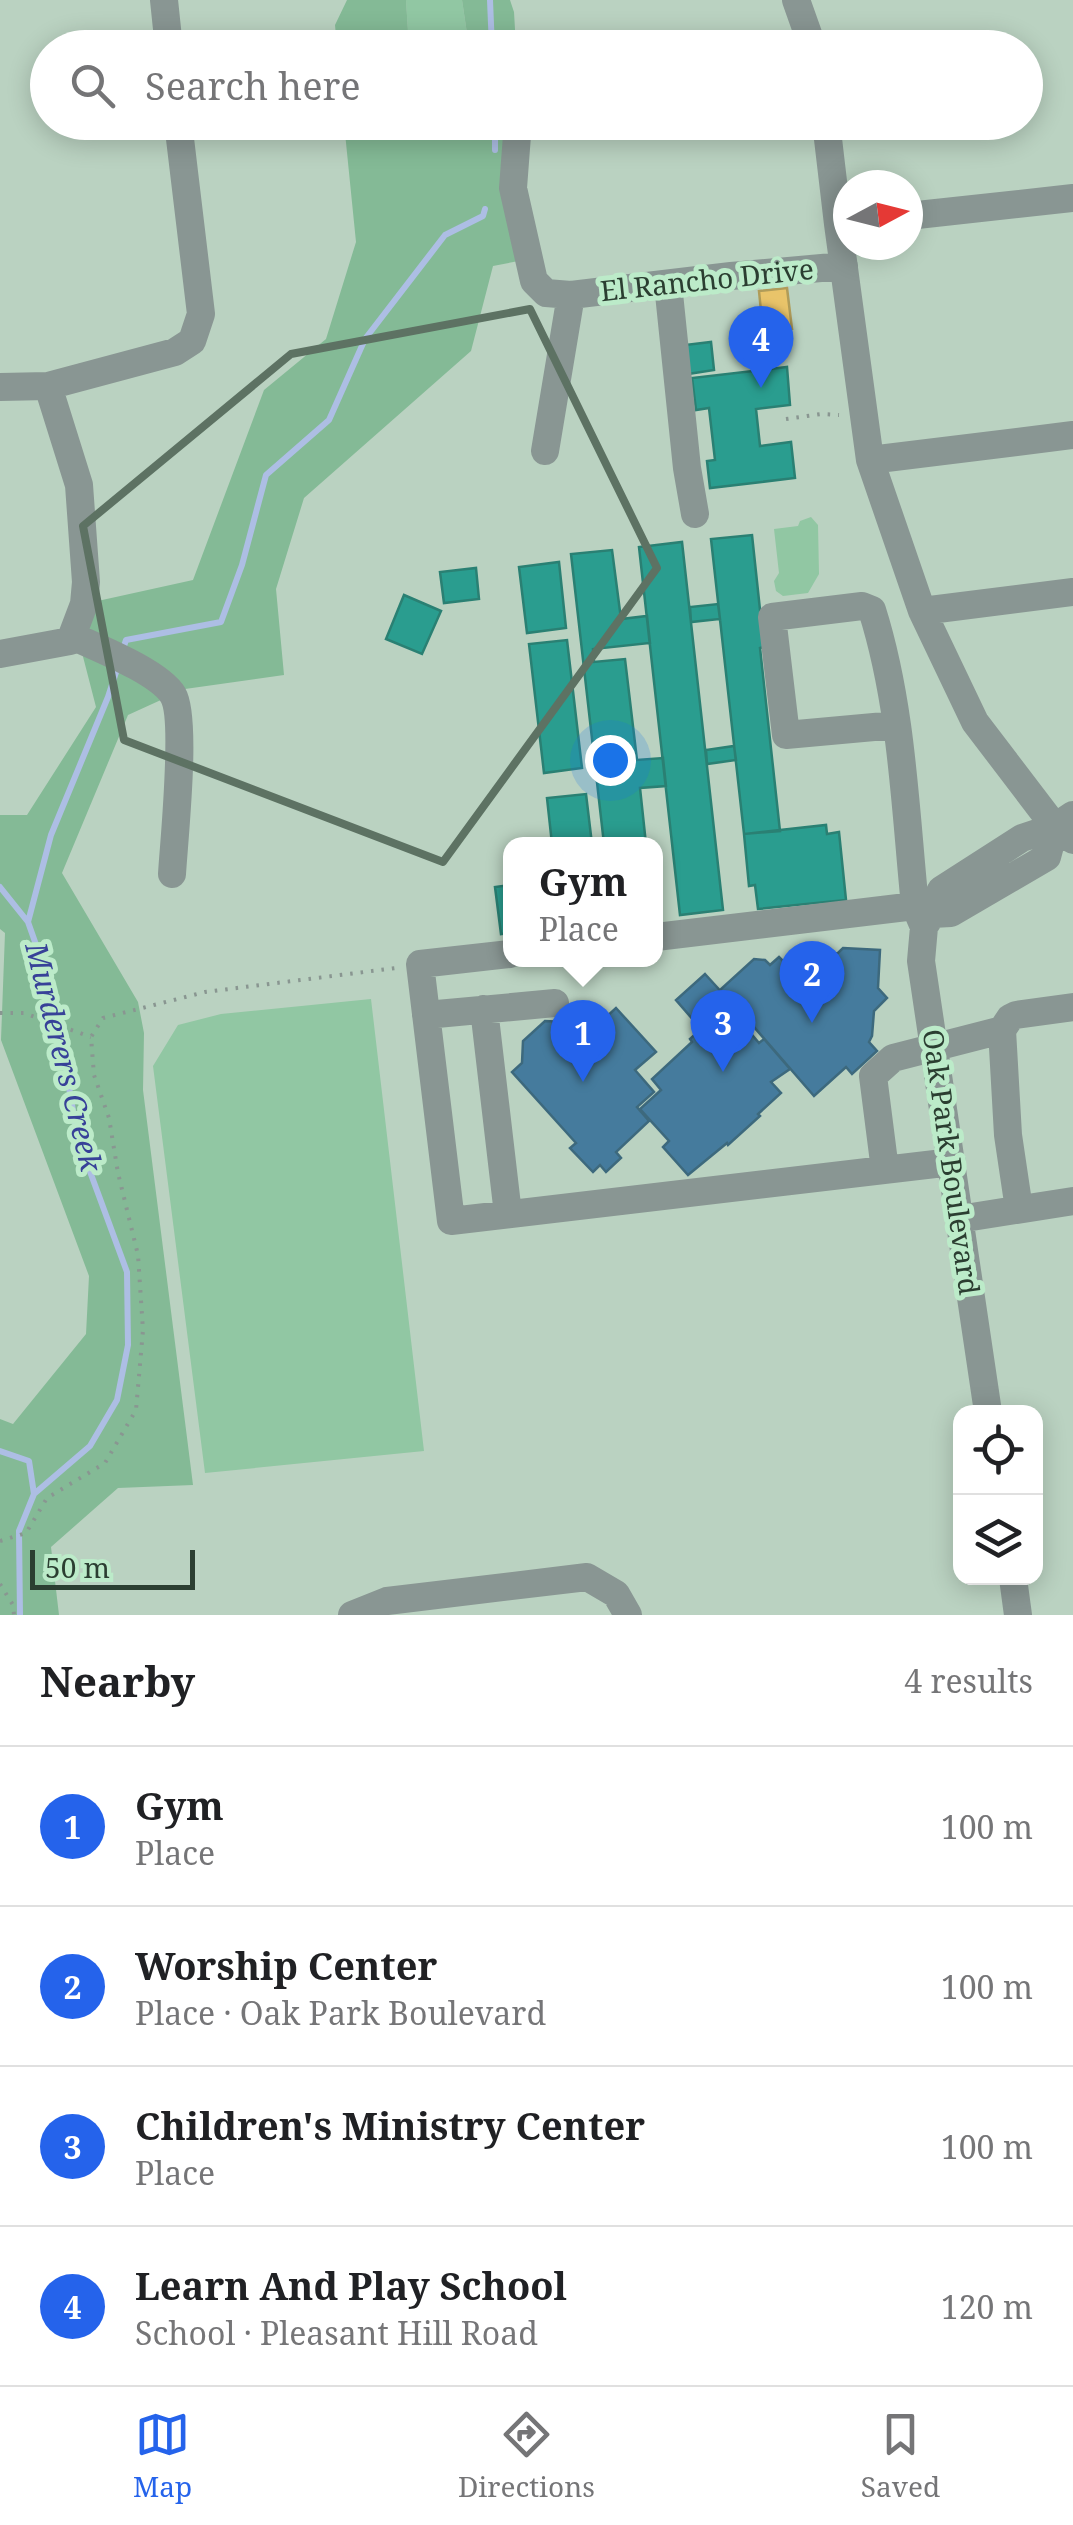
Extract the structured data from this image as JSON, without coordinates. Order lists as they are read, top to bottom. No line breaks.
{"streets":{"street":["El Rancho Drive","Oak Park Boulevard"]},"water":["Murderers Creek"],"scale_bar":"50 m","north":"right","page":{"search":"Search here","pins":["4","2","3","1"],"popup":["Gym","Place"],"scale":"50 m","heading":["Nearby","4 results"],"list":[{"mark":"1","name":"Gym","note":"Place","value":"100 m"},{"mark":"2","name":"Worship Center","note":"Place · Oak Park Boulevard","value":"100 m"},{"mark":"3","name":"Children's Ministry Center","note":"Place","value":"100 m"},{"mark":"4","name":"Learn And Play School","note":"School · Pleasant Hill Road","value":"120 m"}],"nav":["Map","Directions","Saved"]}}
